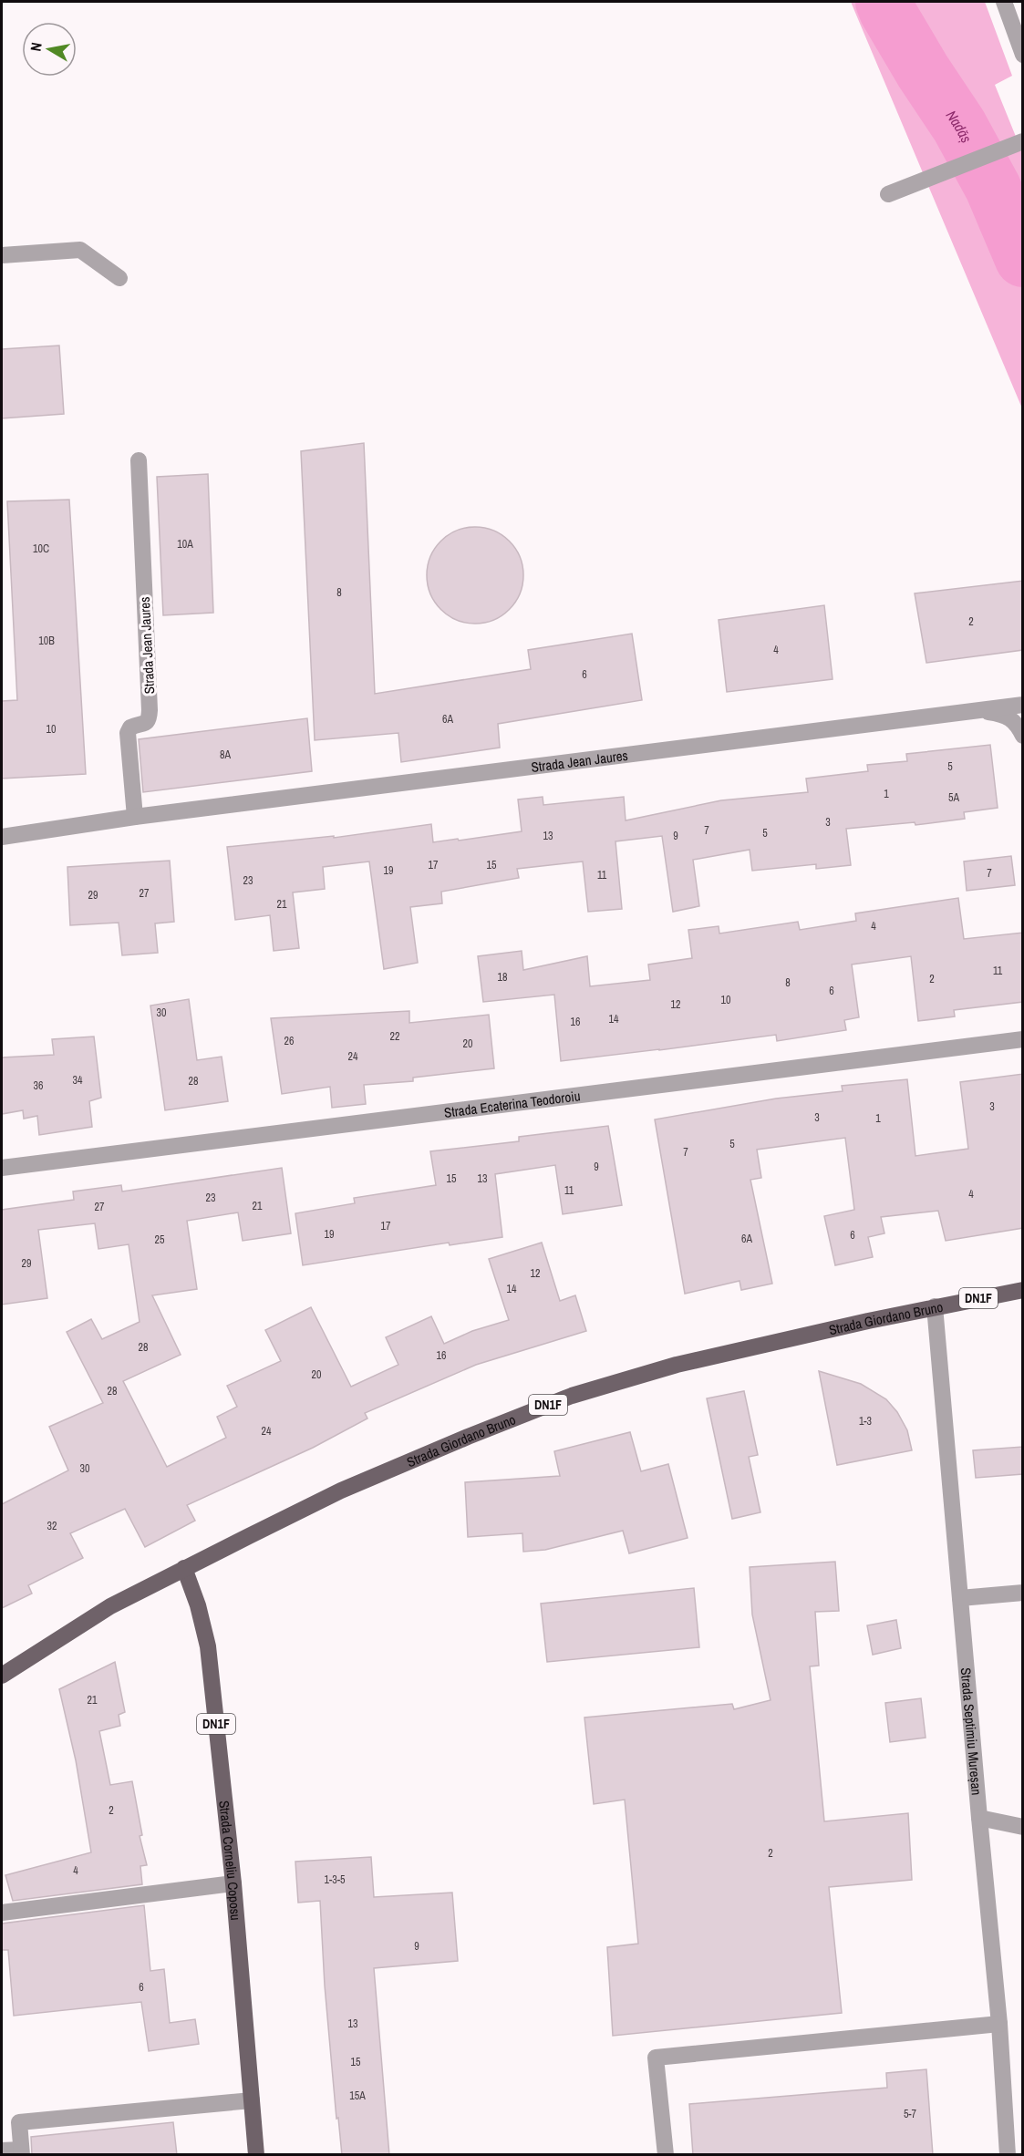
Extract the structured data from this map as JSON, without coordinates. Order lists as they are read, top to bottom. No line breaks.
{"streets":{"main road":["DN1F","Strada Giordano Bruno","Strada Corneliu Coposu"],"street":["Strada Jean Jaures","Strada Ecaterina Teodoroiu","Strada Septimiu Mureșan"]},"crossings":[["Strada Giordano Bruno","Strada Septimiu Mureșan"],["Strada Giordano Bruno","Strada Corneliu Coposu"]],"water":["Nadăș"],"house_numbers":["10A","10C","8","2","10B","4","6","6A","10","8A","5","1","5A","3","7","5","13","9","17","15","19","7","11","23","27","29","21","4","11","18","2","8","6","10","12","30","14","16","22","26","20","24","34","28","36","3","3","1","5","7","9","15","13","11","4","23","21","27","17","19","6","6A","25","29","12","14","28","16","20","28","1-3","24","30","32","21","2","2","4","1-3-5","9","6","13","15","15A","5-7"],"north":"left"}
